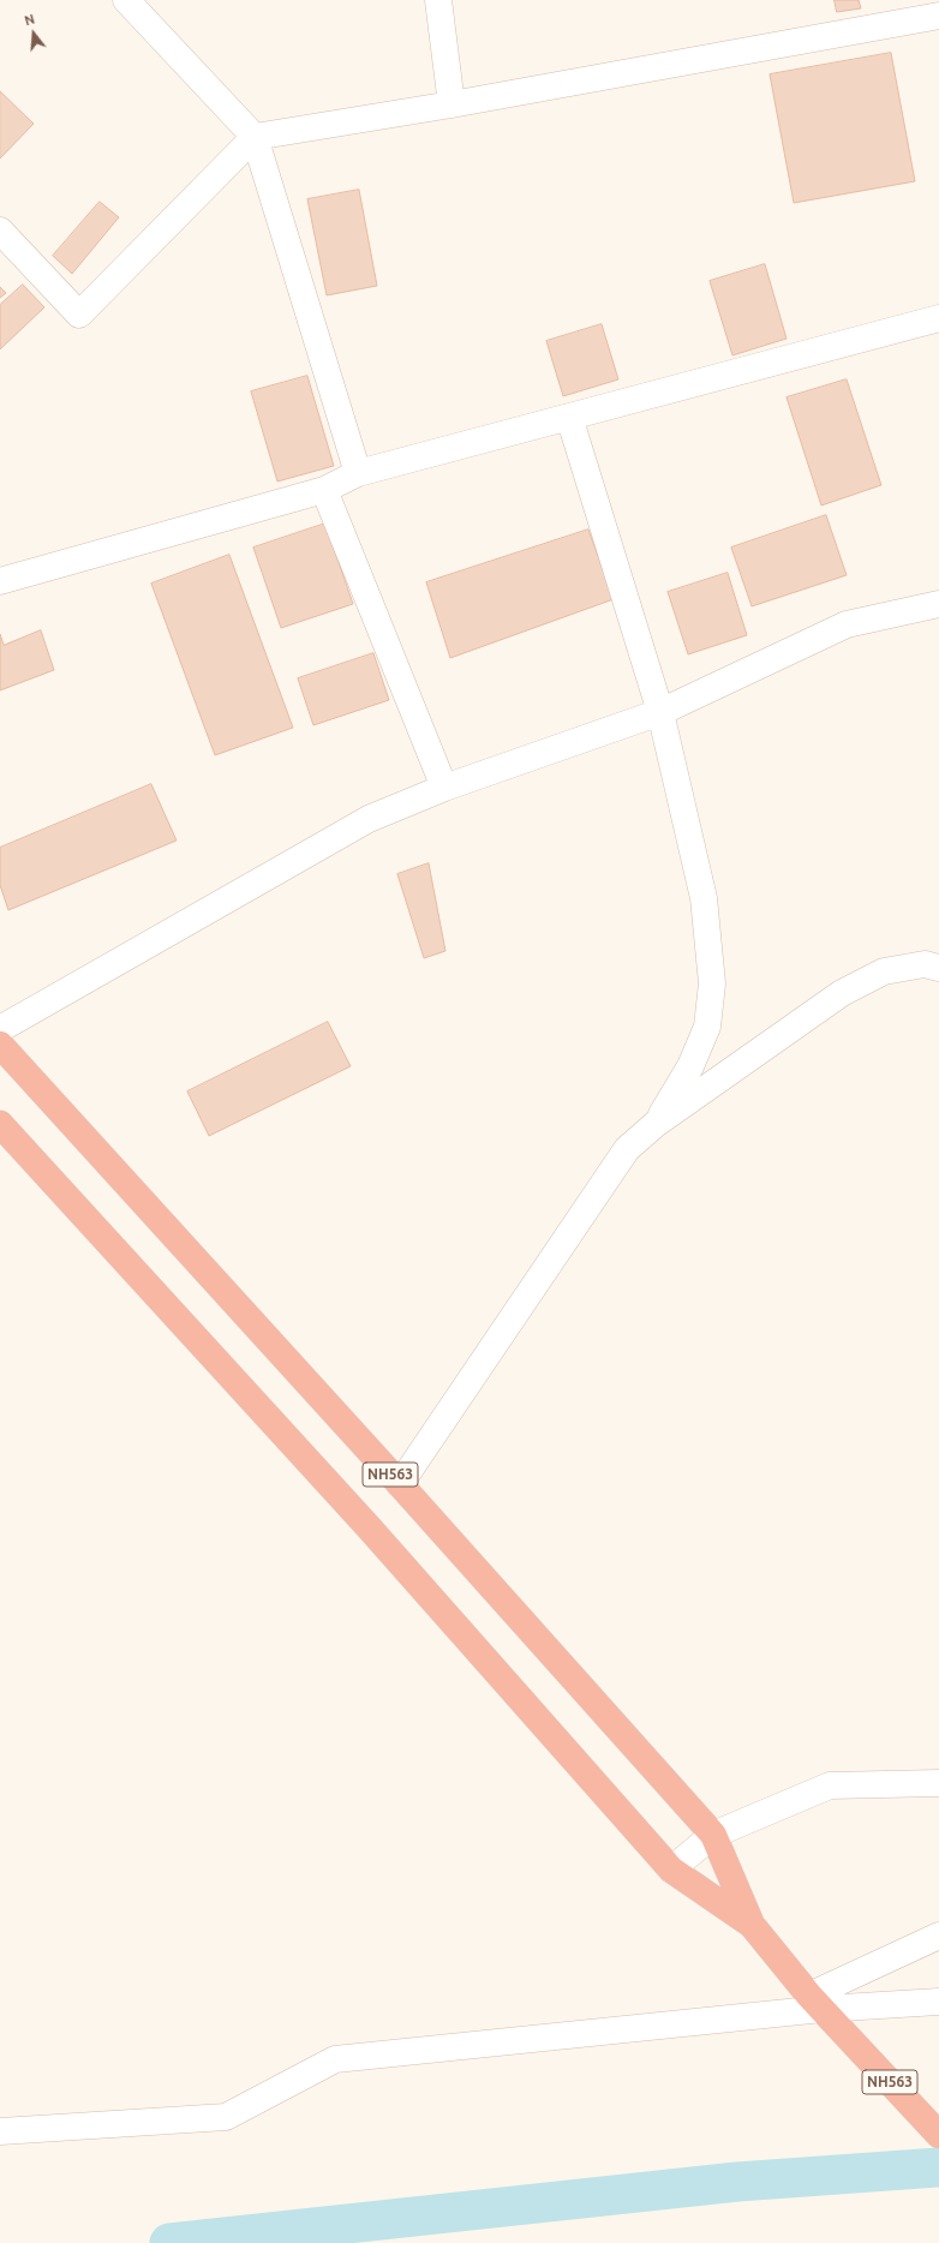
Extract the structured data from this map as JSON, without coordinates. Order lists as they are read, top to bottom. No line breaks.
{"streets":{"highway":["NH563"]},"north":"top"}
